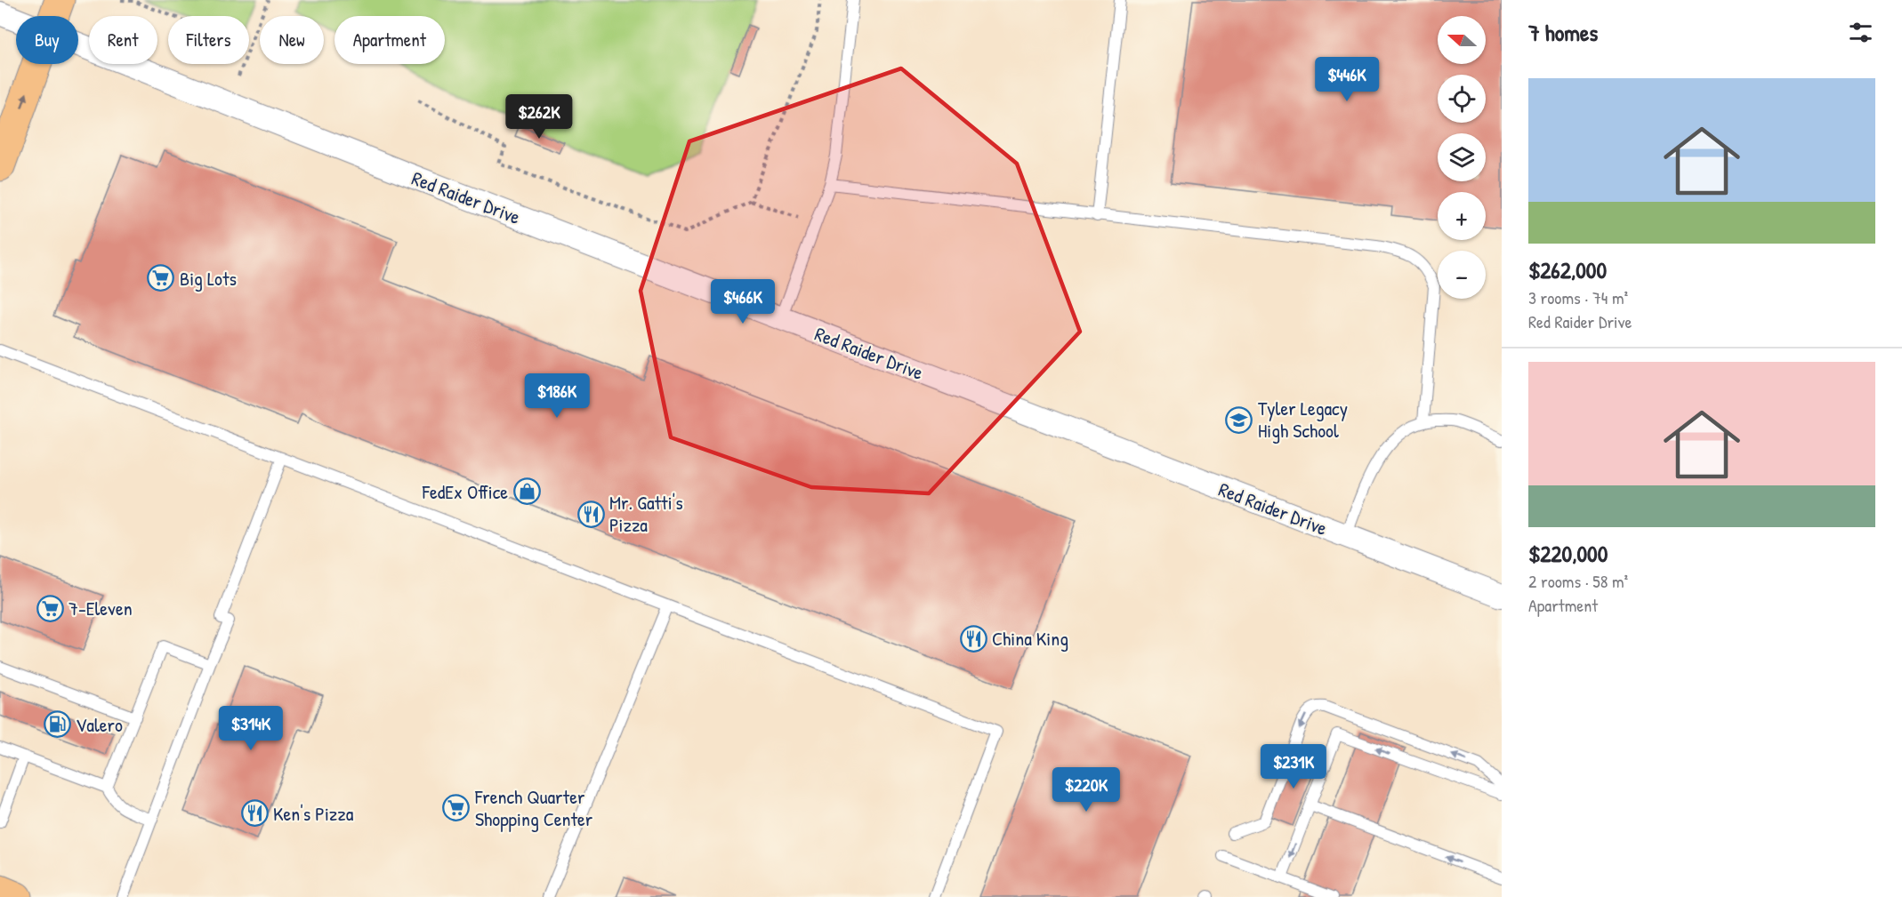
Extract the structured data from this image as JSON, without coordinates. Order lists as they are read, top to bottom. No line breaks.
{"streets":{"street":["Red Raider Drive"]},"places":{"supermarket":["Big Lots","7-Eleven","French Quarter Shopping Center"],"school or university":["Tyler Legacy High School"],"shop":["FedEx Office"],"restaurant":["Mr. Gatti's Pizza","China King","Ken's Pizza"],"fuel station":["Valero"]},"north":"left","page":{"heading":"7 homes","map_buttons":["+","−"],"chip":["Buy","Rent","Filters","New","Apartment"],"price":["$446K","$262K","$466K","$186K","$314K","$231K","$220K"],"list":[{"name":"$262,000","note":"3 rooms · 74 m² · Red Raider Drive"},{"name":"$220,000","note":"2 rooms · 58 m² · Apartment"}]}}
